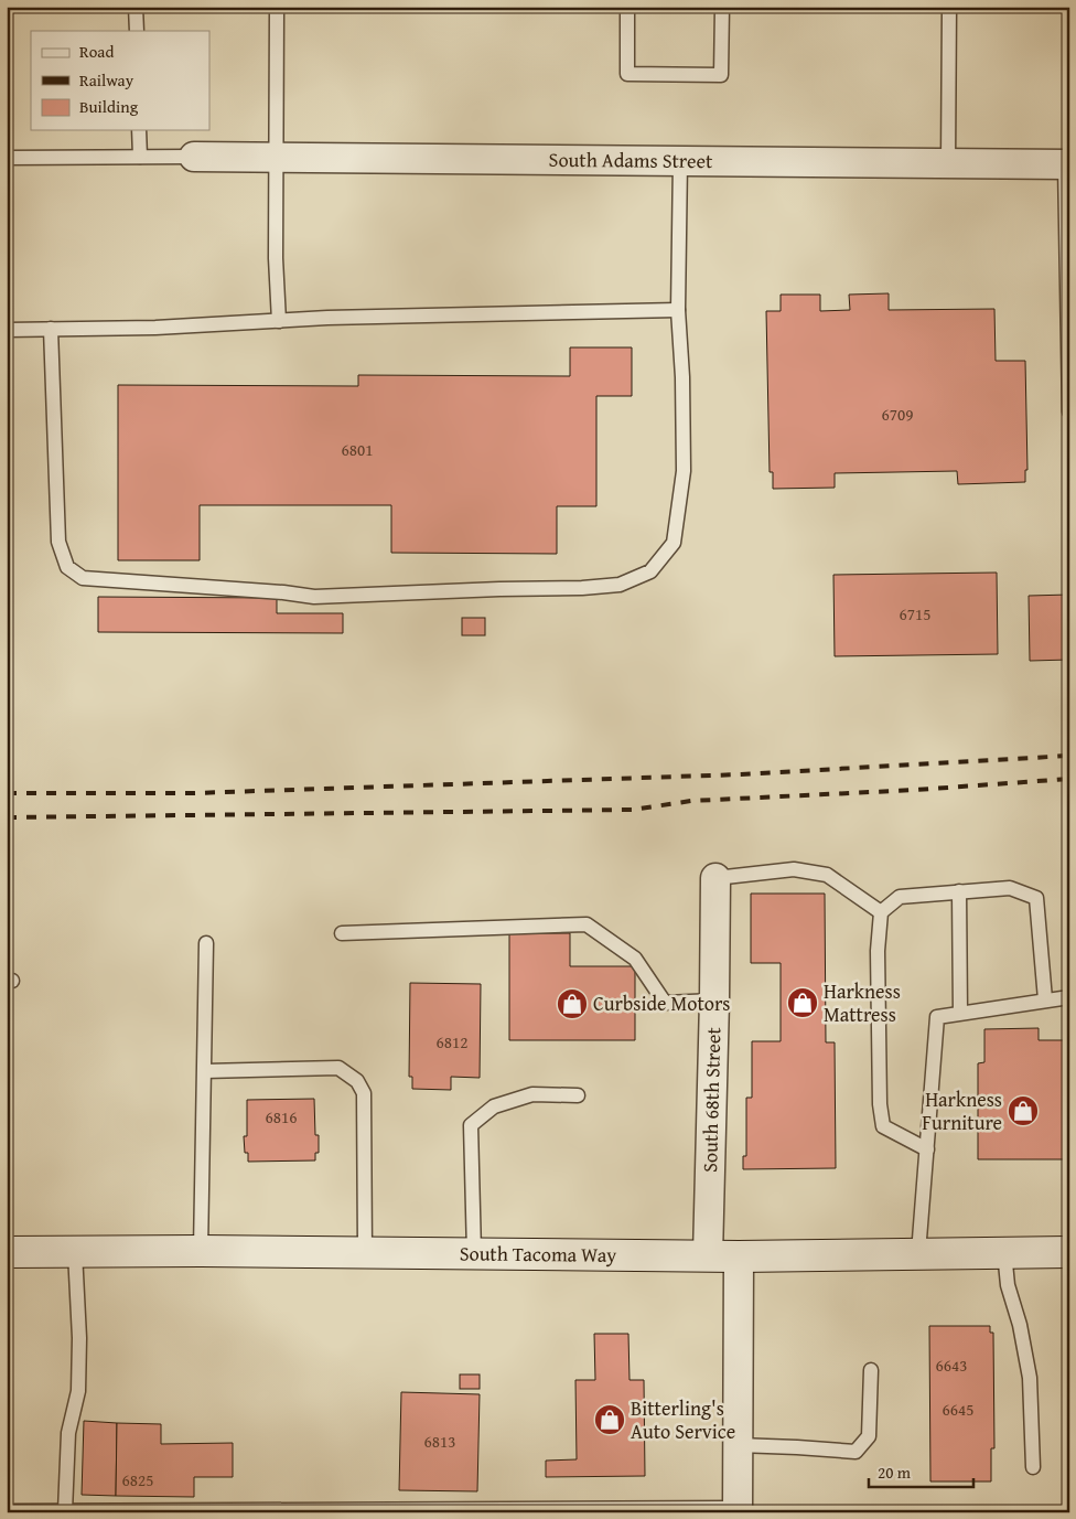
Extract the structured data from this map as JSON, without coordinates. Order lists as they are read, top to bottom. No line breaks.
{"streets":{"main road":["South Tacoma Way"],"street":["South Adams Street","South 68th Street"]},"crossings":[["South 68th Street","South Tacoma Way"]],"places":{"shop":["Harkness Mattress","Curbside Motors","Harkness Furniture","Bitterling's Auto Service"]},"house_numbers":["6709","6801","6715","6812","6816","6643","6645","6813","6825"],"legend":["Road","Railway","Building"],"scale_bar":"20 m"}
